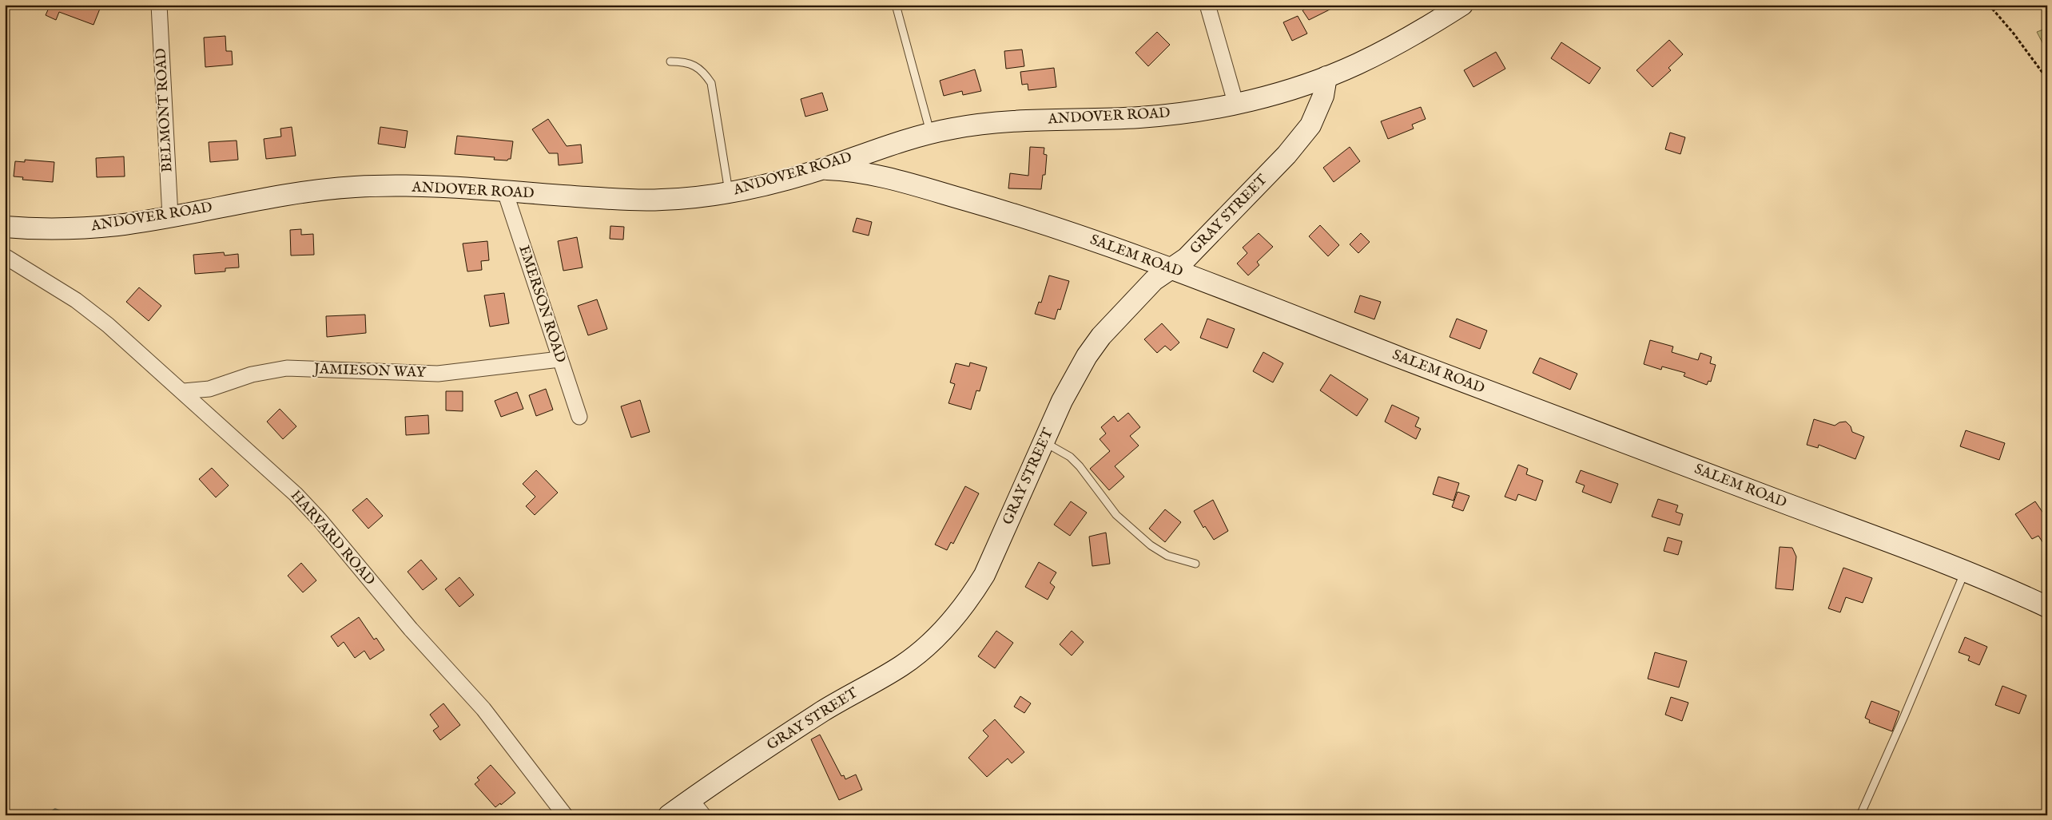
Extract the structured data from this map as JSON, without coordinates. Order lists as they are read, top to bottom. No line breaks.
{"streets":{"main road":["ANDOVER ROAD","GRAY STREET","SALEM ROAD"],"street":["BELMONT ROAD","EMERSON ROAD","JAMIESON WAY","HARVARD ROAD"]},"crossings":[["BELMONT ROAD","ANDOVER ROAD"],["ANDOVER ROAD","GRAY STREET"],["ANDOVER ROAD","SALEM ROAD"],["ANDOVER ROAD","EMERSON ROAD"],["GRAY STREET","SALEM ROAD"],["EMERSON ROAD","JAMIESON WAY"],["JAMIESON WAY","HARVARD ROAD"]]}
